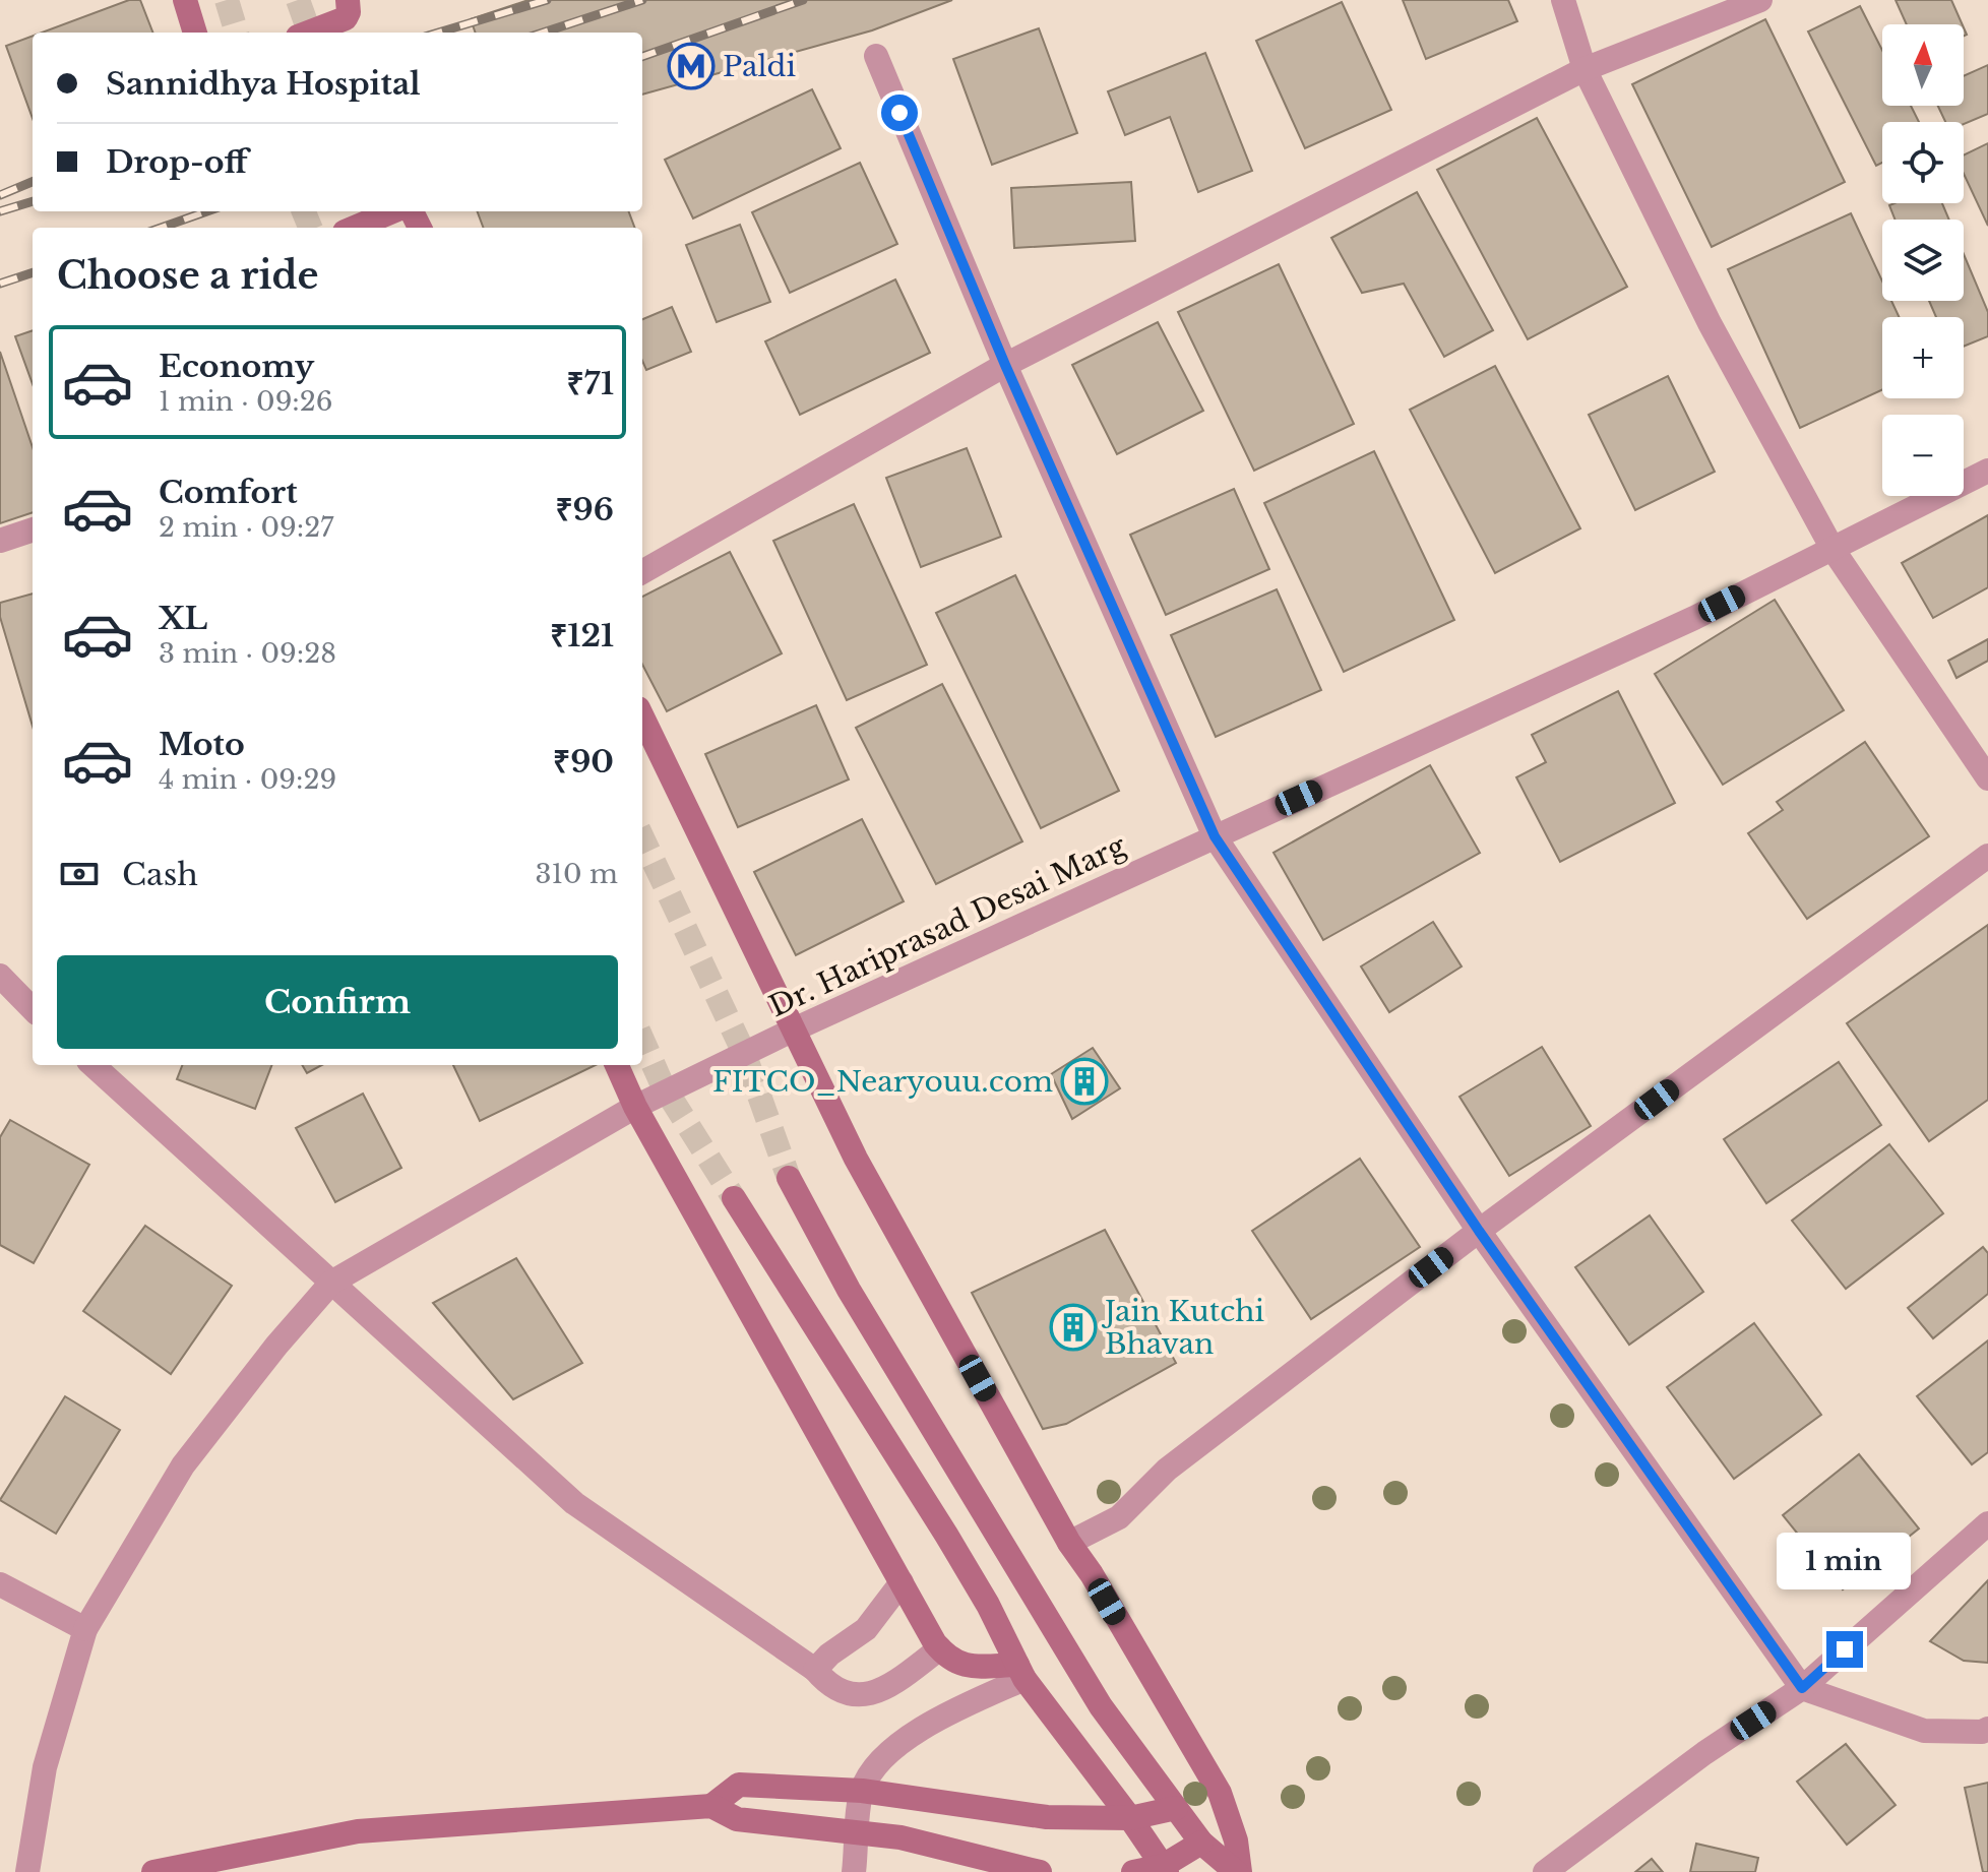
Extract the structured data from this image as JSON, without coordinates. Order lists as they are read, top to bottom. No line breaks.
{"streets":{"street":["Dr. Hariprasad Desai Marg"]},"places":{"metro station":["Paldi"],"building":["FITCO_Nearyouu.com","Jain Kutchi Bhavan"]},"north":"top","page":{"map_buttons":["+","−"],"banner":["Sannidhya Hospital","Drop-off"],"heading":"Choose a ride","list":[{"name":"Economy","note":"1 min · 09:26","value":"₹71"},{"name":"Comfort","note":"2 min · 09:27","value":"₹96"},{"name":"XL","note":"3 min · 09:28","value":"₹121"},{"name":"Moto","note":"4 min · 09:29","value":"₹90"}],"pay":["Cash","310 m"],"buttons":"Confirm","bubble":"1 min"}}
